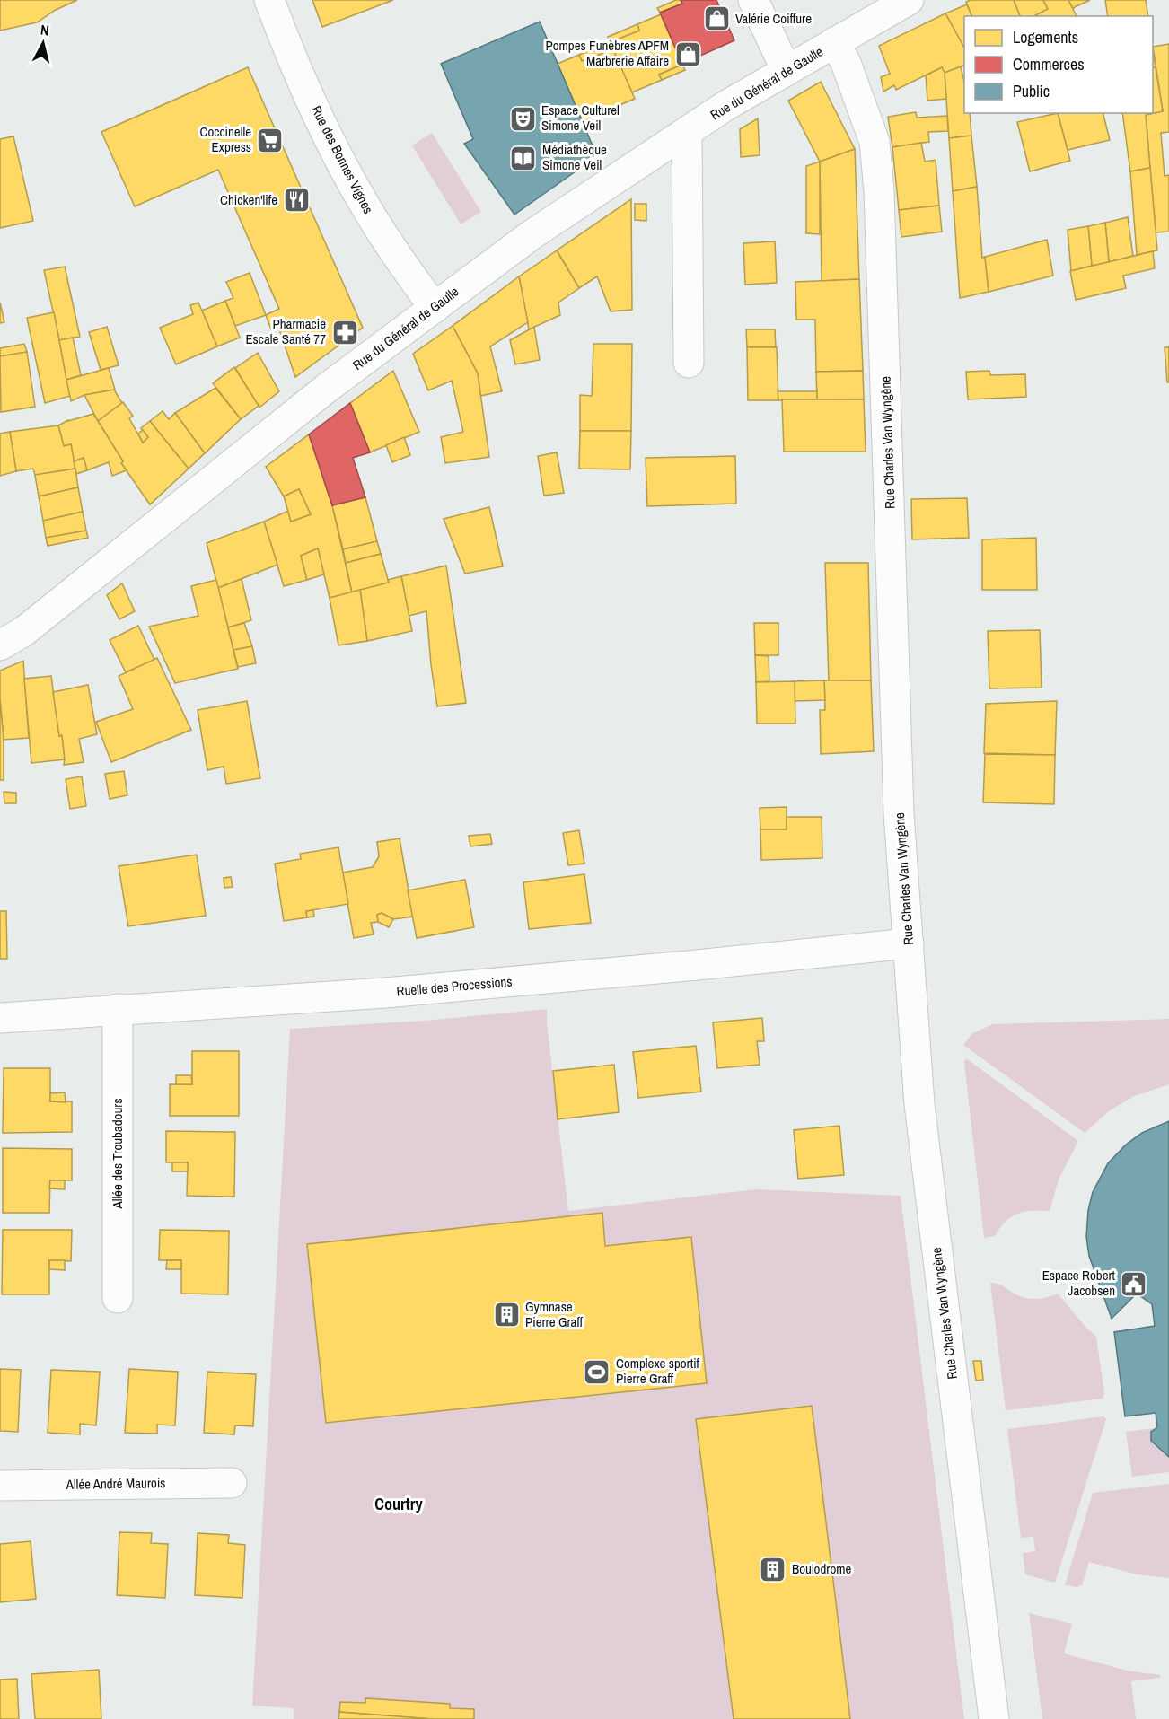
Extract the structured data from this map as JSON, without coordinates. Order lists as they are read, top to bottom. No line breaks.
{"streets":{"street":["Rue du Général de Gaulle","Rue des Bonnes Vignes","Rue Charles Van Wyngène","Ruelle des Processions","Allée des Troubadours","Allée André Maurois"]},"crossings":[["Rue du Général de Gaulle","Rue des Bonnes Vignes"],["Rue du Général de Gaulle","Rue Charles Van Wyngène"],["Rue Charles Van Wyngène","Ruelle des Processions"],["Ruelle des Processions","Allée des Troubadours"]],"districts":["Courtry"],"places":{"shop":["Valérie Coiffure","Pompes Funèbres APFM Marbrerie Affaire"],"theatre":["Espace Culturel Simone Veil"],"supermarket":["Coccinelle Express"],"library":["Médiathèque Simone Veil"],"restaurant":["Chicken'life"],"pharmacy":["Pharmacie Escale Santé 77"],"public building":["Espace Robert Jacobsen"],"building":["Gymnase Pierre Graff","Boulodrome"],"sports":["Complexe sportif Pierre Graff"]},"legend":["Logements","Commerces","Public"],"north":"top"}
